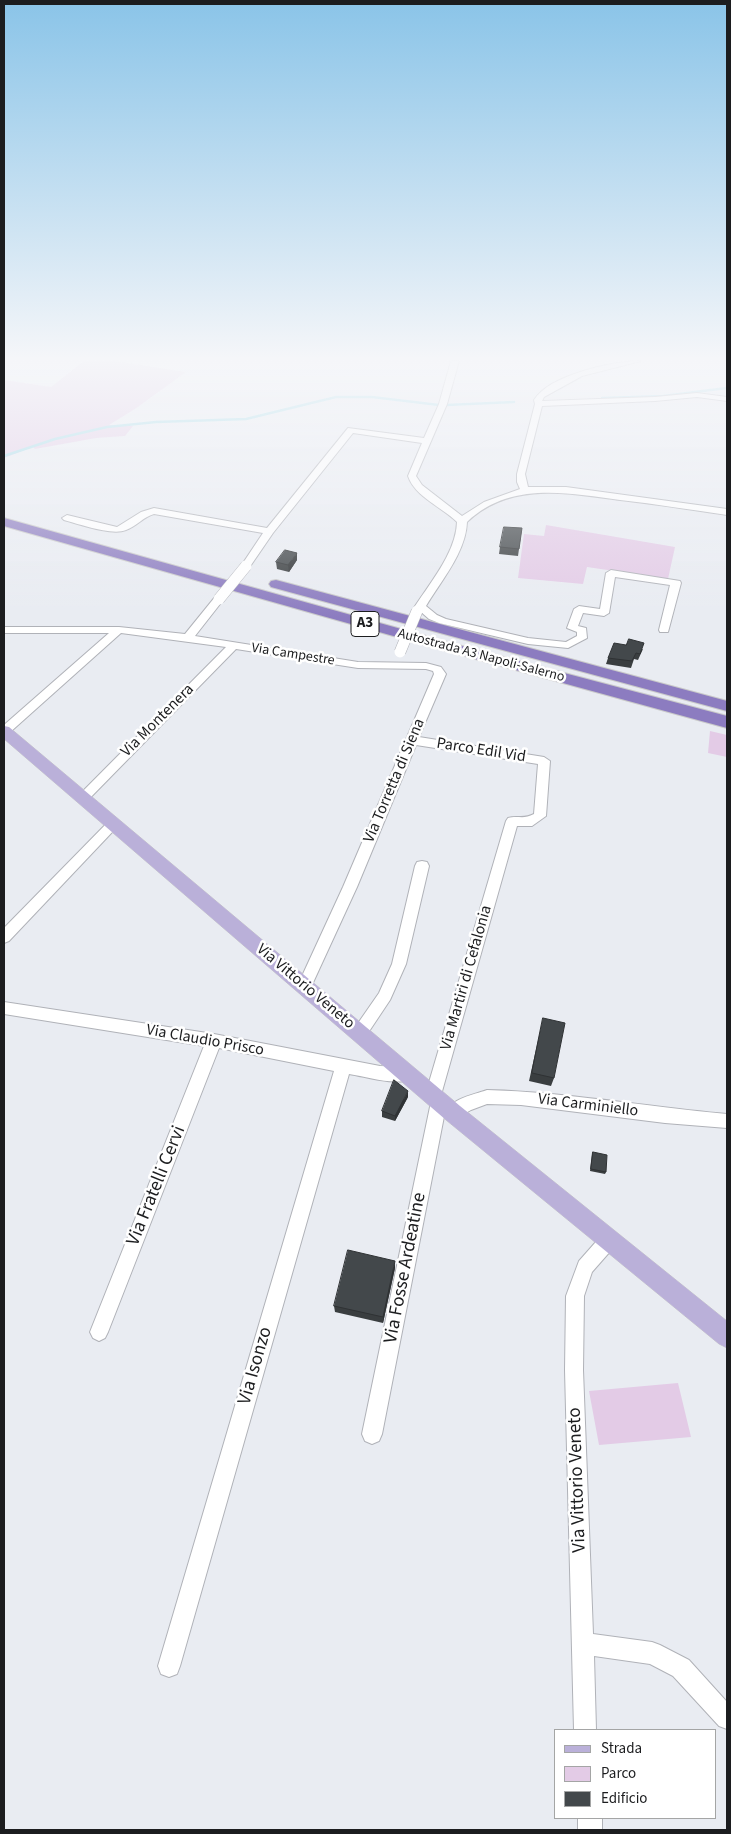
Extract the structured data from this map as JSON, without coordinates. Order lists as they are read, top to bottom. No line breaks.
{"streets":{"highway":["A3","Autostrada A3 Napoli-Salerno"],"main road":["Via Vittorio Veneto"],"street":["Via Campestre","Via Montenera","Parco Edil Vid","Via Torretta di Siena","Via Martiri di Cefalonia","Via Claudio Prisco","Via Carminiello","Via Fratelli Cervi","Via Fosse Ardeatine","Via Isonzo"]},"crossings":[["Via Campestre","Via Montenera"],["Via Campestre","Via Torretta di Siena"],["Via Montenera","Via Vittorio Veneto"],["Parco Edil Vid","Via Torretta di Siena"],["Parco Edil Vid","Via Martiri di Cefalonia"],["Via Torretta di Siena","Via Vittorio Veneto"],["Via Martiri di Cefalonia","Via Vittorio Veneto"],["Via Martiri di Cefalonia","Via Carminiello"],["Via Martiri di Cefalonia","Via Fosse Ardeatine"],["Via Vittorio Veneto","Via Claudio Prisco"],["Via Vittorio Veneto","Via Carminiello"],["Via Vittorio Veneto","Via Fosse Ardeatine"],["Via Claudio Prisco","Via Fratelli Cervi"],["Via Claudio Prisco","Via Isonzo"],["Via Carminiello","Via Fosse Ardeatine"]],"legend":["Strada","Parco","Edificio"]}
